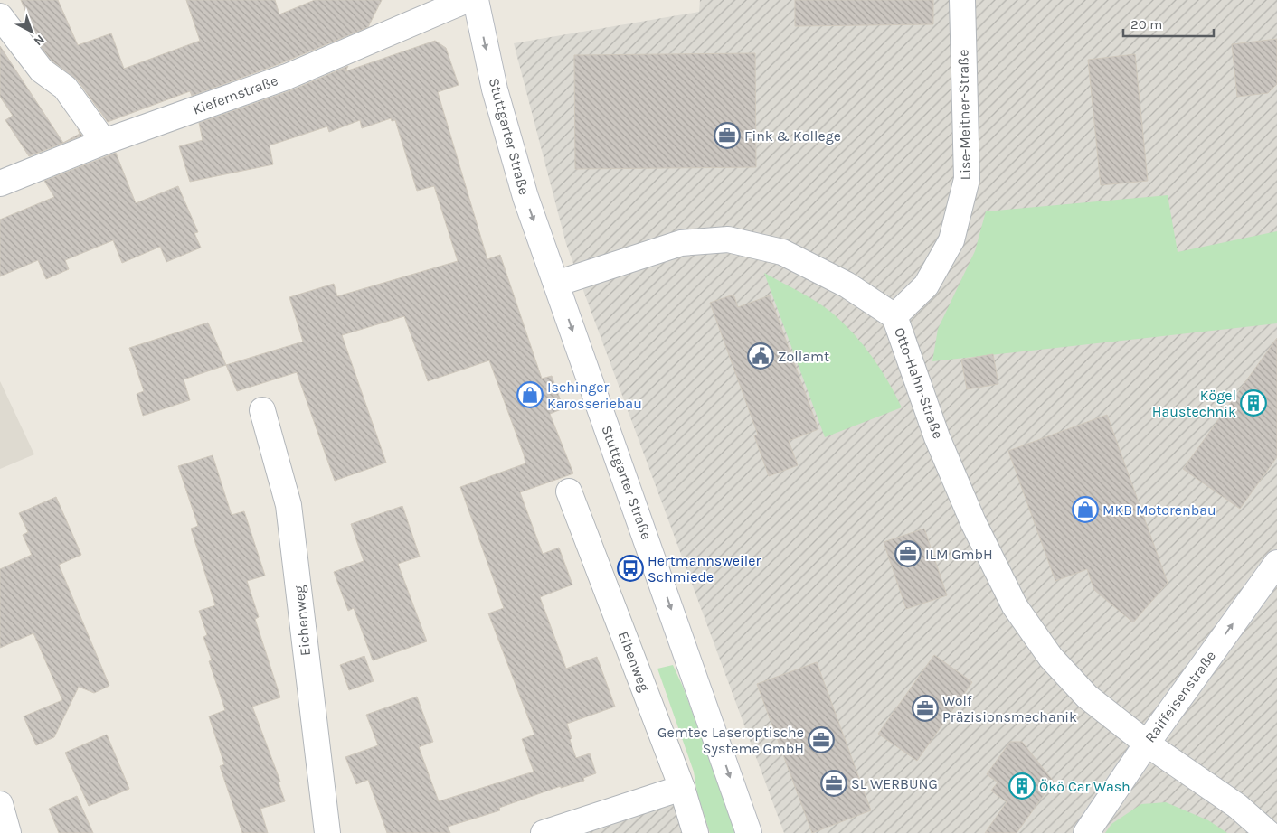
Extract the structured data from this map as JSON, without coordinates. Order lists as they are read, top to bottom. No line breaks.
{"streets":{"street":["Kiefernstraße","Lise-Meitner-Straße","Stuttgarter Straße","Otto-Hahn-Straße","Eichenweg","Eibenweg","Raiffeisenstraße"]},"crossings":[["Lise-Meitner-Straße","Otto-Hahn-Straße"],["Stuttgarter Straße","Otto-Hahn-Straße"],["Otto-Hahn-Straße","Raiffeisenstraße"]],"one_way":["Stuttgarter Straße","Raiffeisenstraße"],"places":{"office":["Fink & Kollege","ILM GmbH","Wolf Präzisionsmechanik","Gemtec Laseroptische Systeme GmbH","SL WERBUNG"],"public building":["Zollamt"],"shop":["Ischinger Karosseriebau","MKB Motorenbau"],"building":["Kögel Haustechnik","Ökö Car Wash"],"bus stop":["Hertmannsweiler Schmiede"]},"scale_bar":"20 m","north":"bottom right"}
